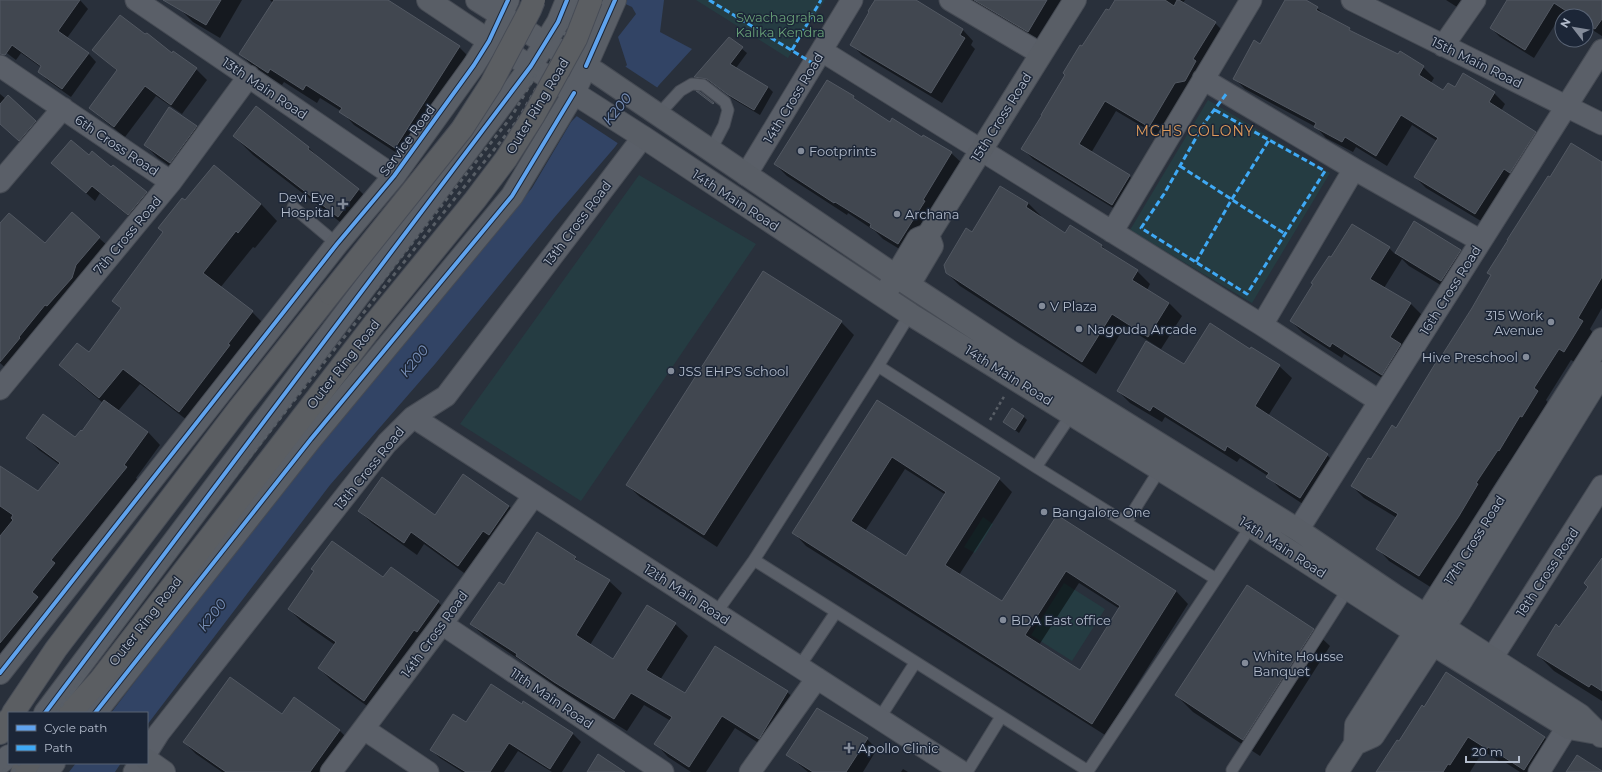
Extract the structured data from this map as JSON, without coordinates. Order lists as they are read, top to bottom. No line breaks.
{"streets":{"highway":["Outer Ring Road"],"street":["15th Main Road","13th Main Road","14th Cross Road","15th Cross Road","Service Road","6th Cross Road","14th Main Road","13th Cross Road","7th Cross Road","16th Cross Road","17th Cross Road","18th Cross Road","12th Main Road","11th Main Road"]},"crossings":[["15th Main Road","16th Cross Road"],["13th Main Road","Service Road"],["13th Main Road","7th Cross Road"],["14th Cross Road","14th Main Road"],["14th Cross Road","12th Main Road"],["14th Cross Road","11th Main Road"],["15th Cross Road","14th Main Road"],["Service Road","14th Main Road"],["6th Cross Road","7th Cross Road"],["14th Main Road","13th Cross Road"],["14th Main Road","16th Cross Road"],["14th Main Road","17th Cross Road"],["14th Main Road","18th Cross Road"],["13th Cross Road","12th Main Road"]],"districts":["MCHS COLONY"],"water":["K200"],"parks":["Swachagraha Kalika Kendra"],"places":{"other":["Footprints","Archana","V Plaza","315 Work Avenue","Nagouda Arcade","Hive Preschool","JSS EHPS School","Bangalore One","BDA East office","White Housse Banquet"],"health":["Devi Eye Hospital","Apollo Clinic"]},"legend":["Cycle path","Path"],"scale_bar":"20 m","north":"top left"}
